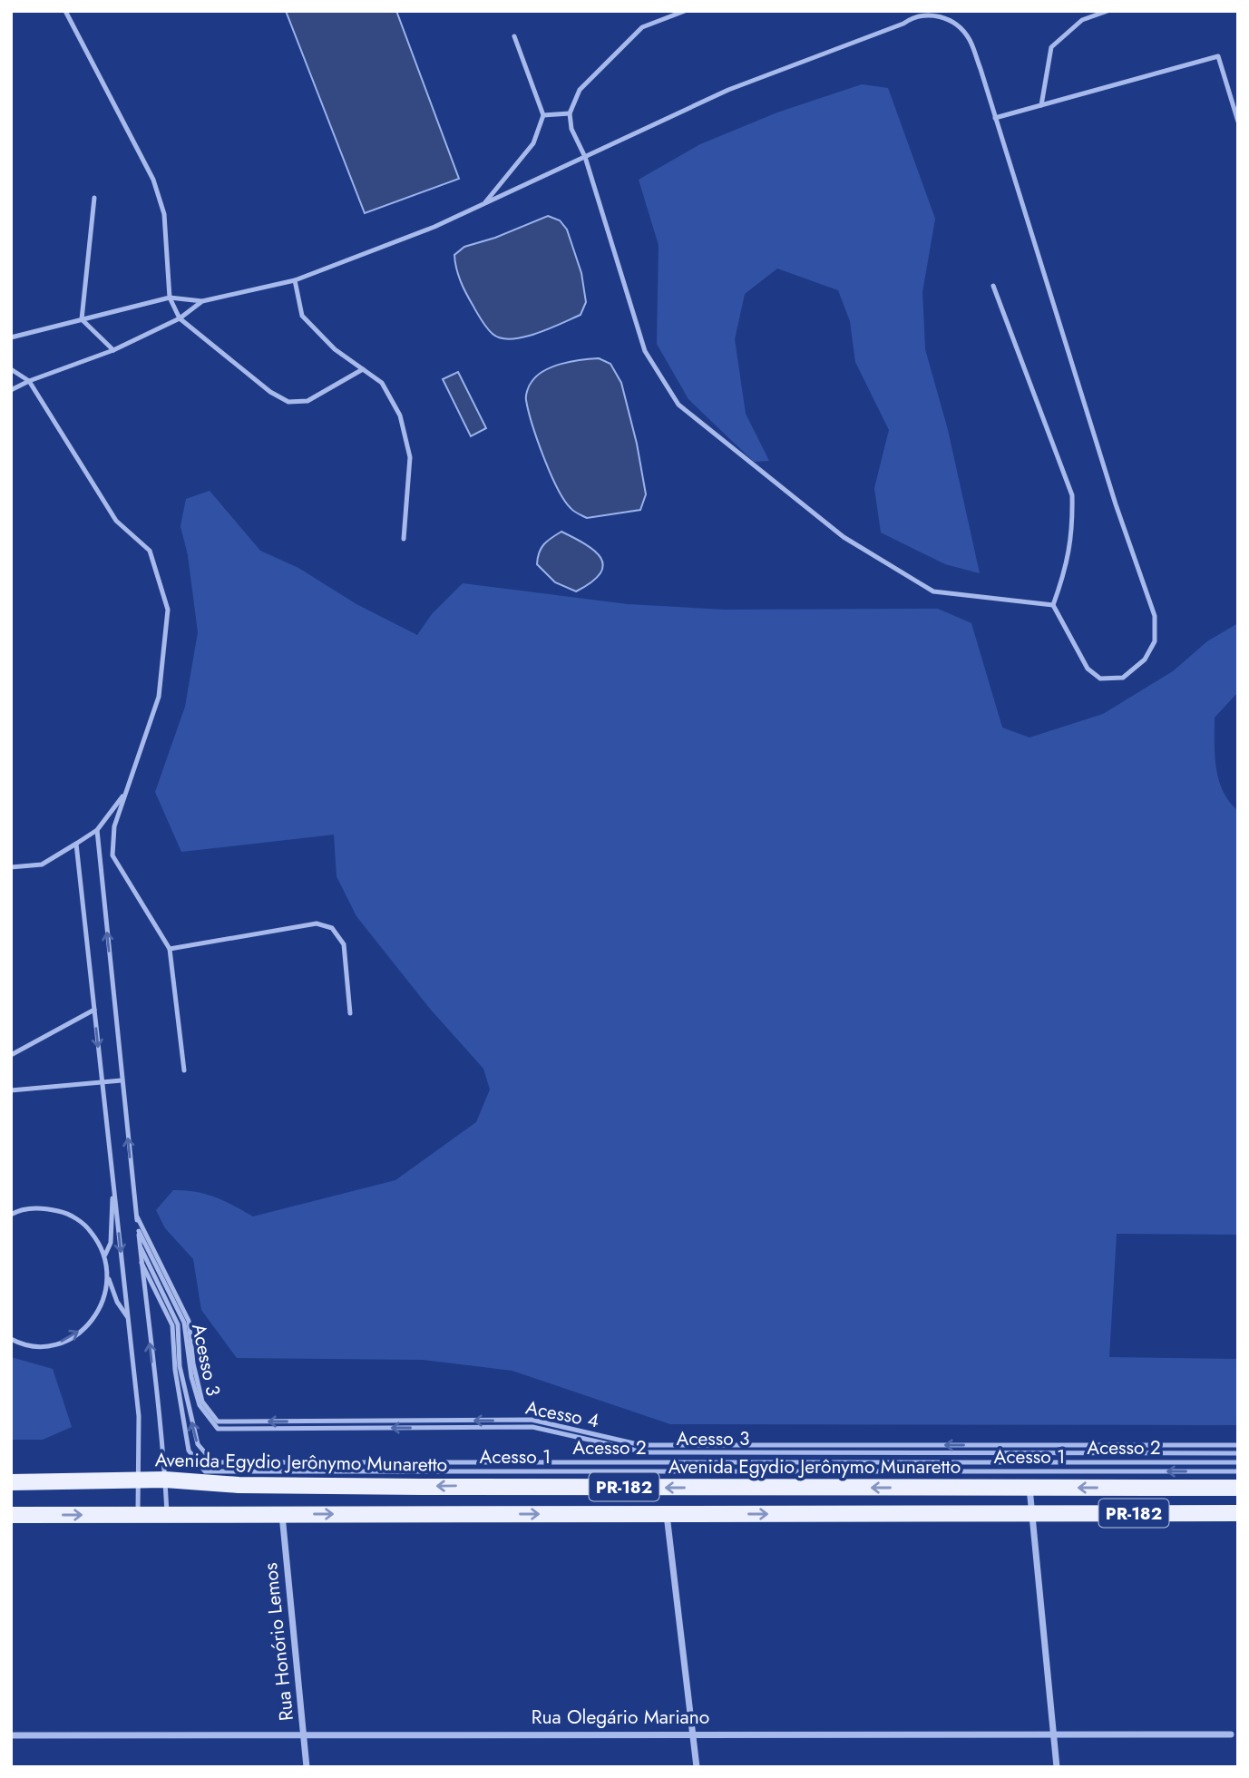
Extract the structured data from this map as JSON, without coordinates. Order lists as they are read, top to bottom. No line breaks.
{"streets":{"main road":["Avenida Egydio Jerônymo Munaretto","PR-182"],"street":["Rua Honório Lemos","Rua Olegário Mariano"],"lane":["Acesso 3","Acesso 4","Acesso 2","Acesso 1"]},"crossings":[["PR-182","Rua Honório Lemos"],["Rua Honório Lemos","Rua Olegário Mariano"]],"one_way":["Acesso 3","Acesso 4","Acesso 2","Acesso 1"]}
